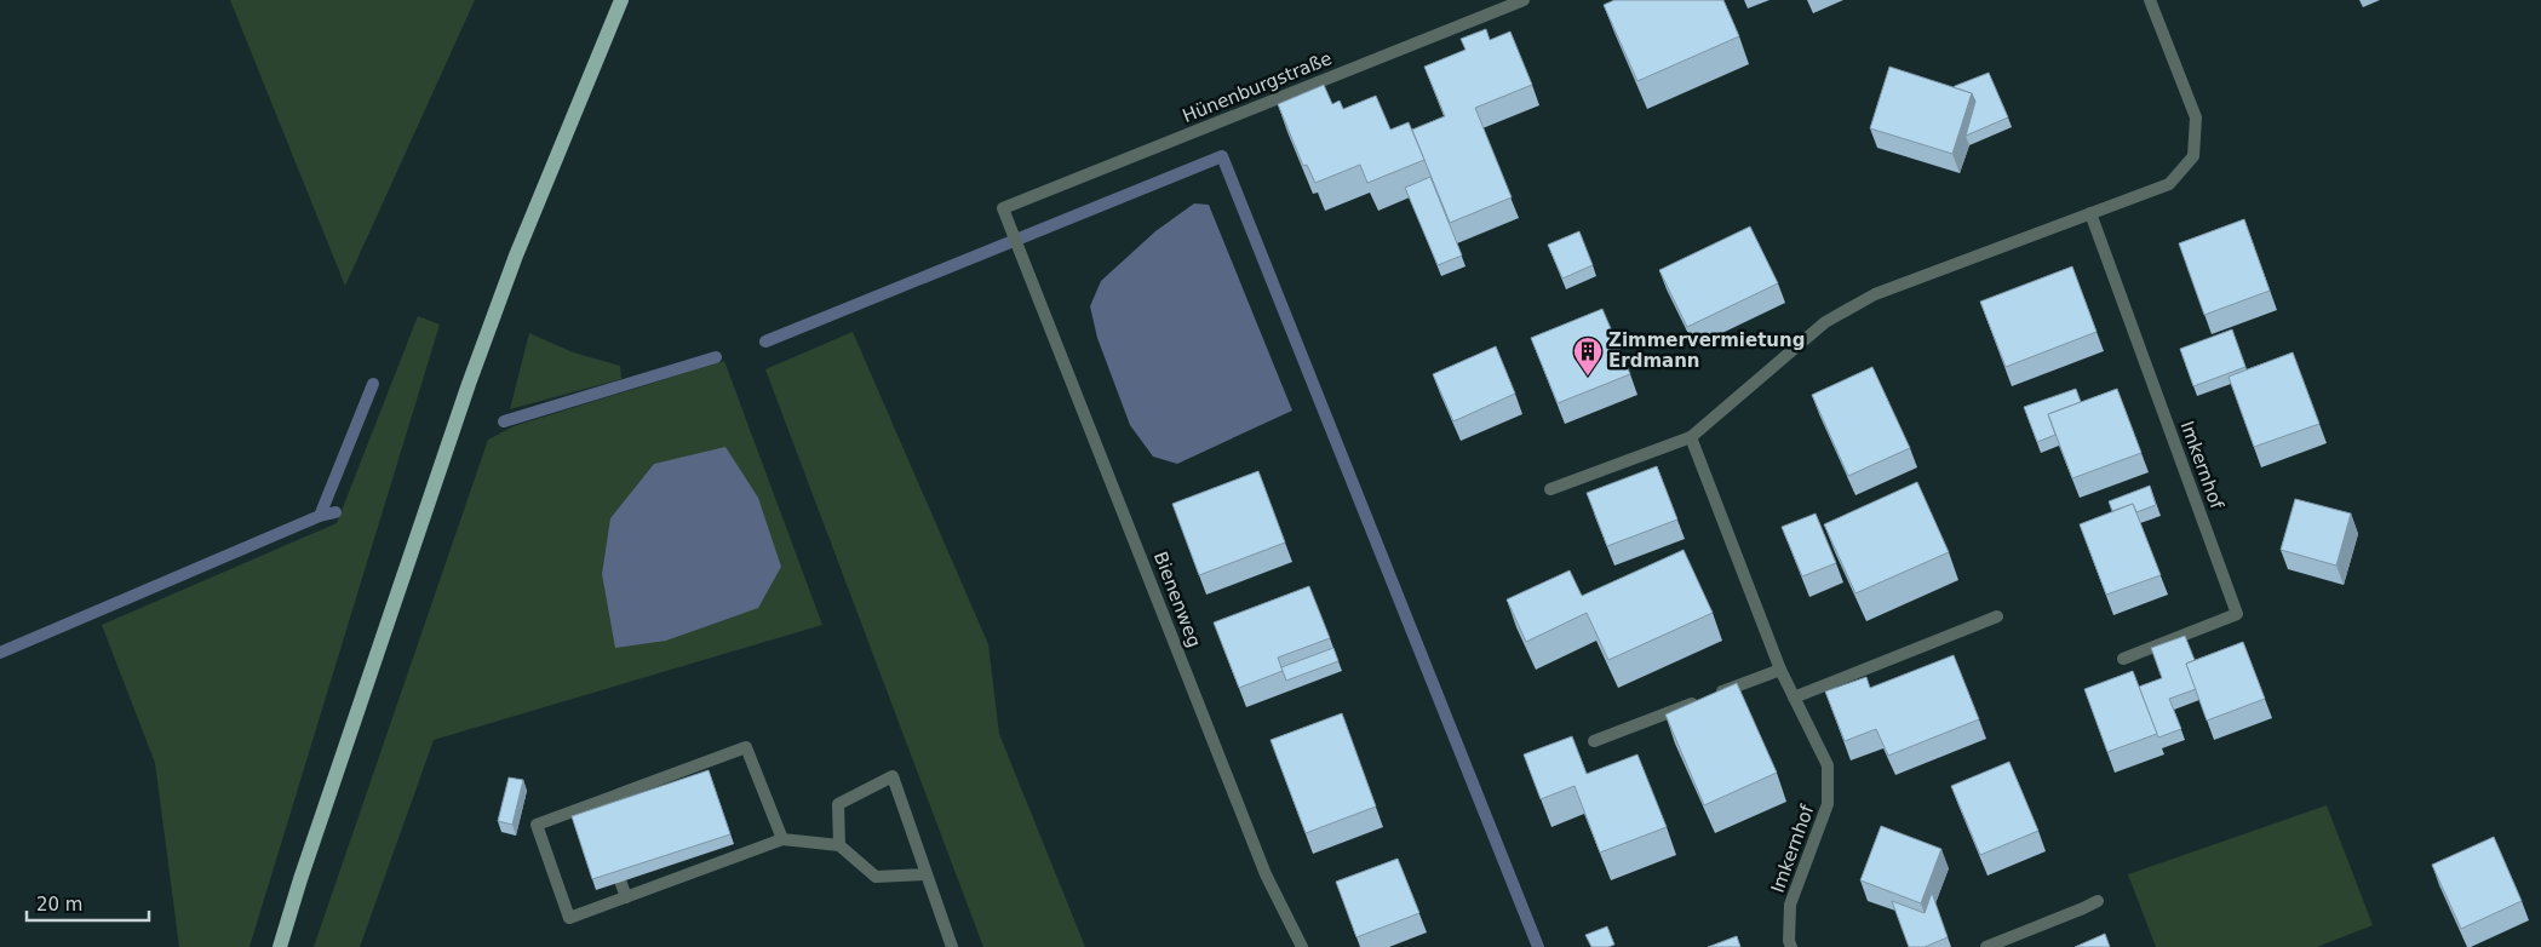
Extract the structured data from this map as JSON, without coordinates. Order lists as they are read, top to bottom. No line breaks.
{"streets":{"street":["Hünenburgstraße","Imkernhof","Bienenweg"]},"crossings":[["Hünenburgstraße","Bienenweg"]],"places":{"building":["Zimmervermietung Erdmann"]},"scale_bar":"20 m"}
